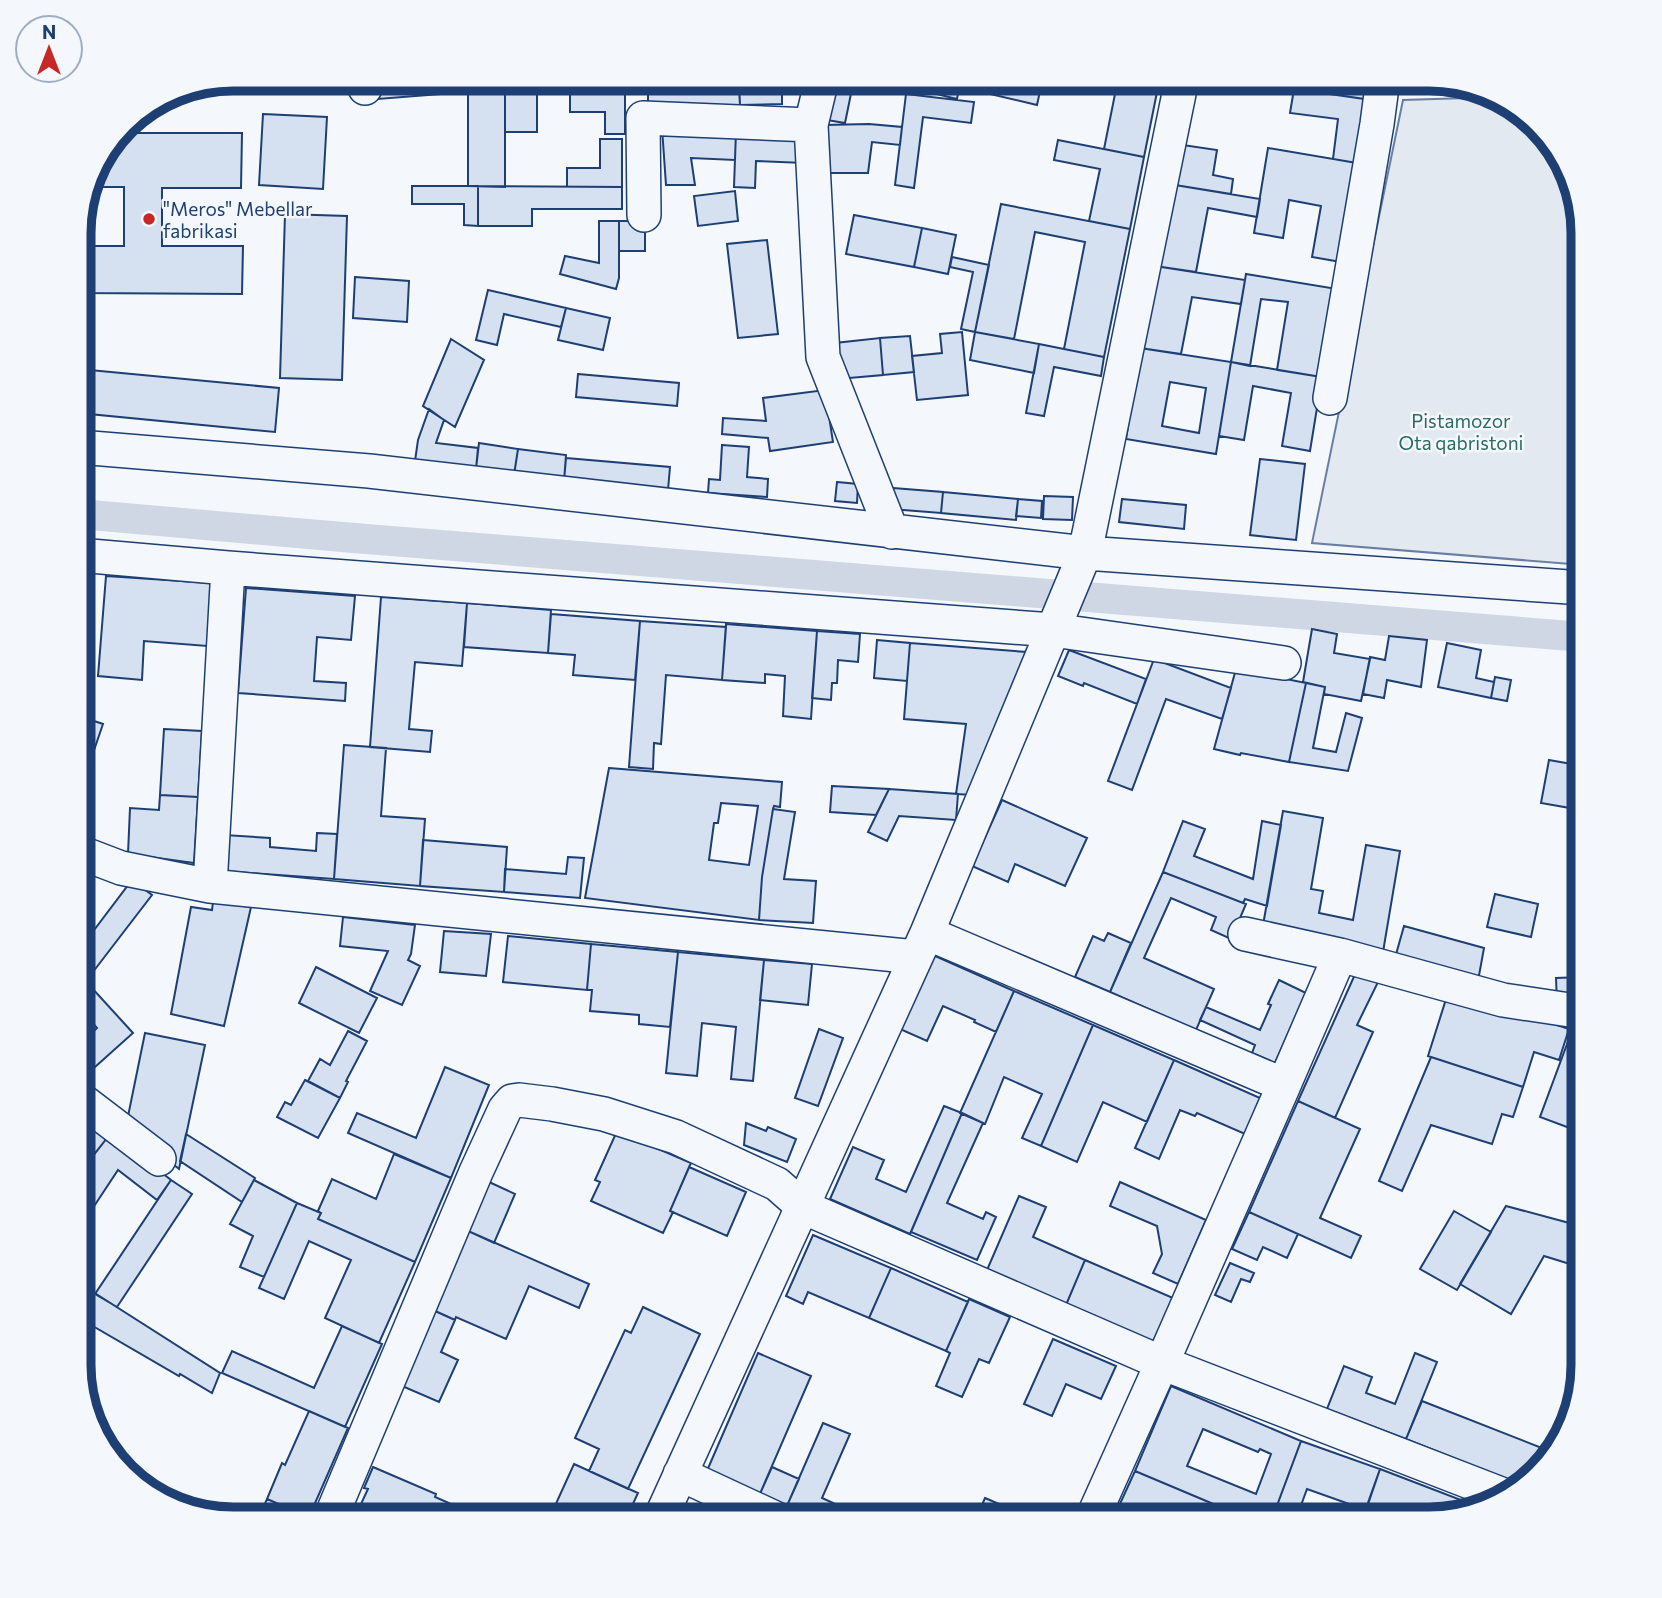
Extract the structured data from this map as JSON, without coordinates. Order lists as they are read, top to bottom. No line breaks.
{"parks":["Pistamozor Ota qabristoni"],"places":["\"Meros\" Mebellar fabrikasi"],"north":"top"}
